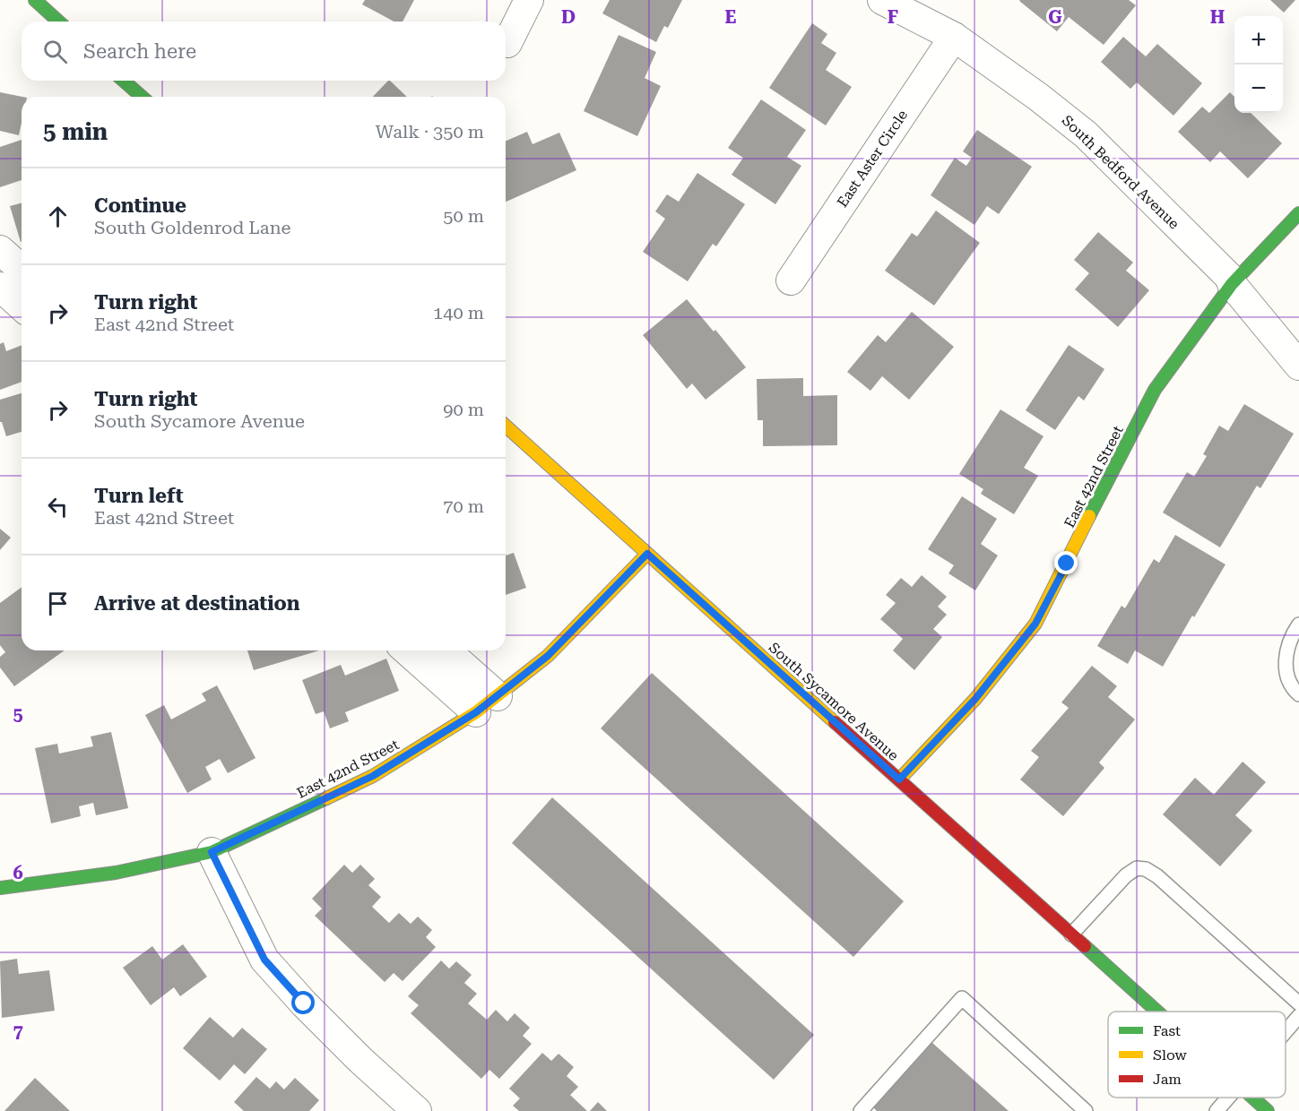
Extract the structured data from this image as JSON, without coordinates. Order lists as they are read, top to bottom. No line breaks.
{"streets":{"street":["East Aster Circle","South Bedford Avenue","East 42nd Street","South Sycamore Avenue"]},"crossings":[["East Aster Circle","South Bedford Avenue"],["South Bedford Avenue","East 42nd Street"],["East 42nd Street","South Sycamore Avenue"]],"legend":["Fast","Slow","Jam"],"page":{"map_buttons":["+","−"],"search":"Search here","heading":["5 min","Walk · 350 m"],"list":[["Continue","South Goldenrod Lane","50 m"],["Turn right","East 42nd Street","140 m"],["Turn right","South Sycamore Avenue","90 m"],["Turn left","East 42nd Street","70 m"],"Arrive at destination"]},"grid":{"columns":["D","E","F","G","H"],"rows":["5","6","7"]}}
